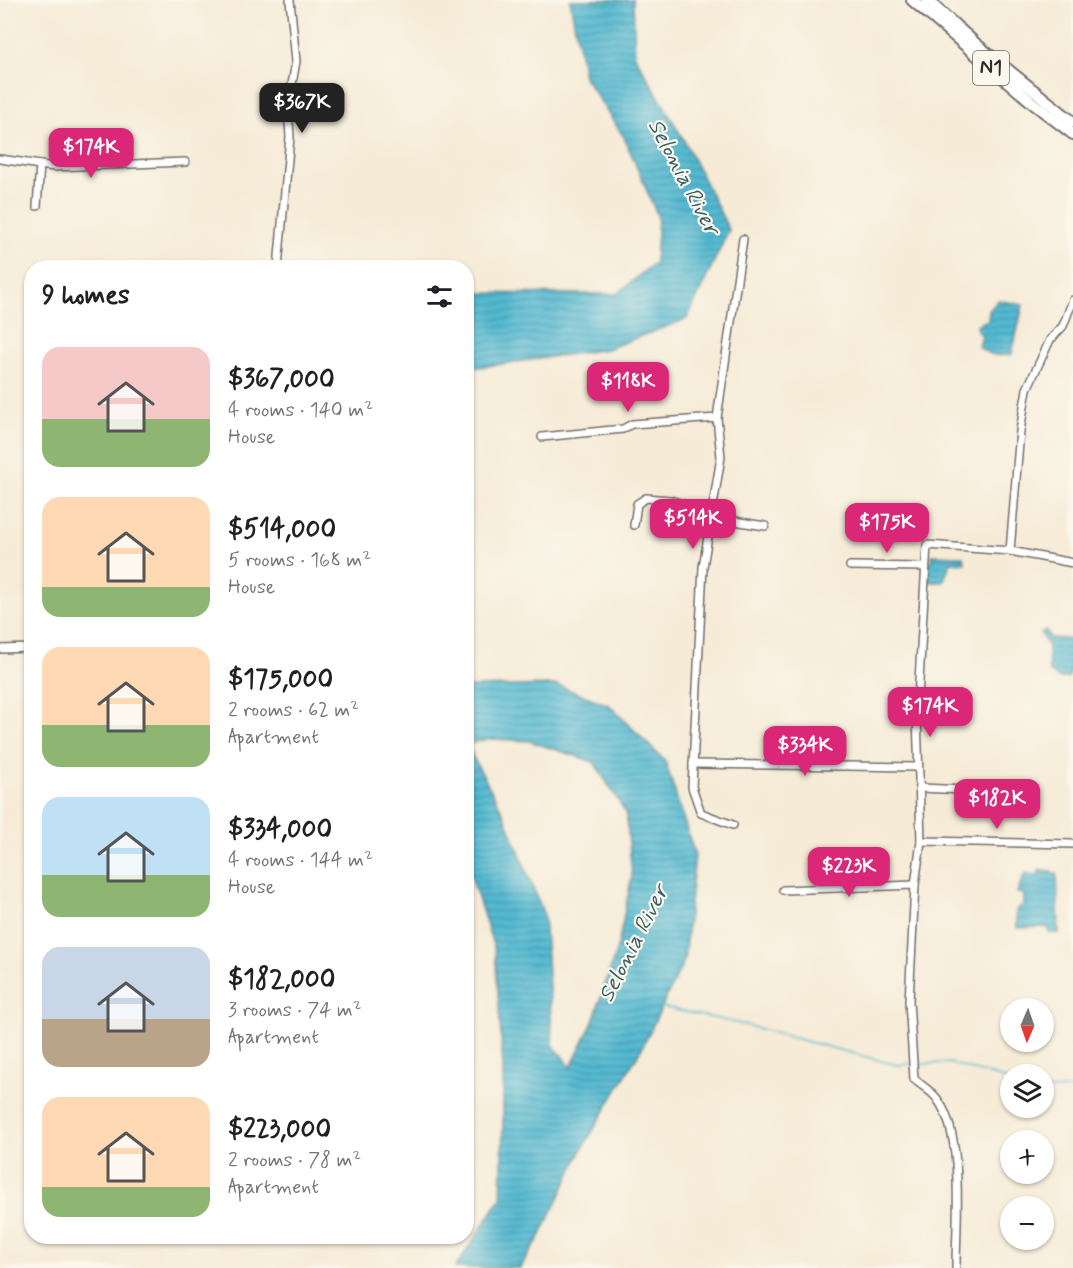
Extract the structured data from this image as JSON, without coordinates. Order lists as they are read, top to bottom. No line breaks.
{"streets":{"highway":["N1"]},"water":["Selonia River"],"north":"bottom","page":{"price":["$367K","$174K","$118K","$514K","$175K","$174K","$334K","$182K","$223K"],"heading":"9 homes","list":[{"name":"$367,000","note":"4 rooms · 140 m² · House"},{"name":"$514,000","note":"5 rooms · 168 m² · House"},{"name":"$175,000","note":"2 rooms · 62 m² · Apartment"},{"name":"$334,000","note":"4 rooms · 144 m² · House"},{"name":"$182,000","note":"3 rooms · 74 m² · Apartment"},{"name":"$223,000","note":"2 rooms · 78 m² · Apartment"}],"map_buttons":["+","−"]}}
